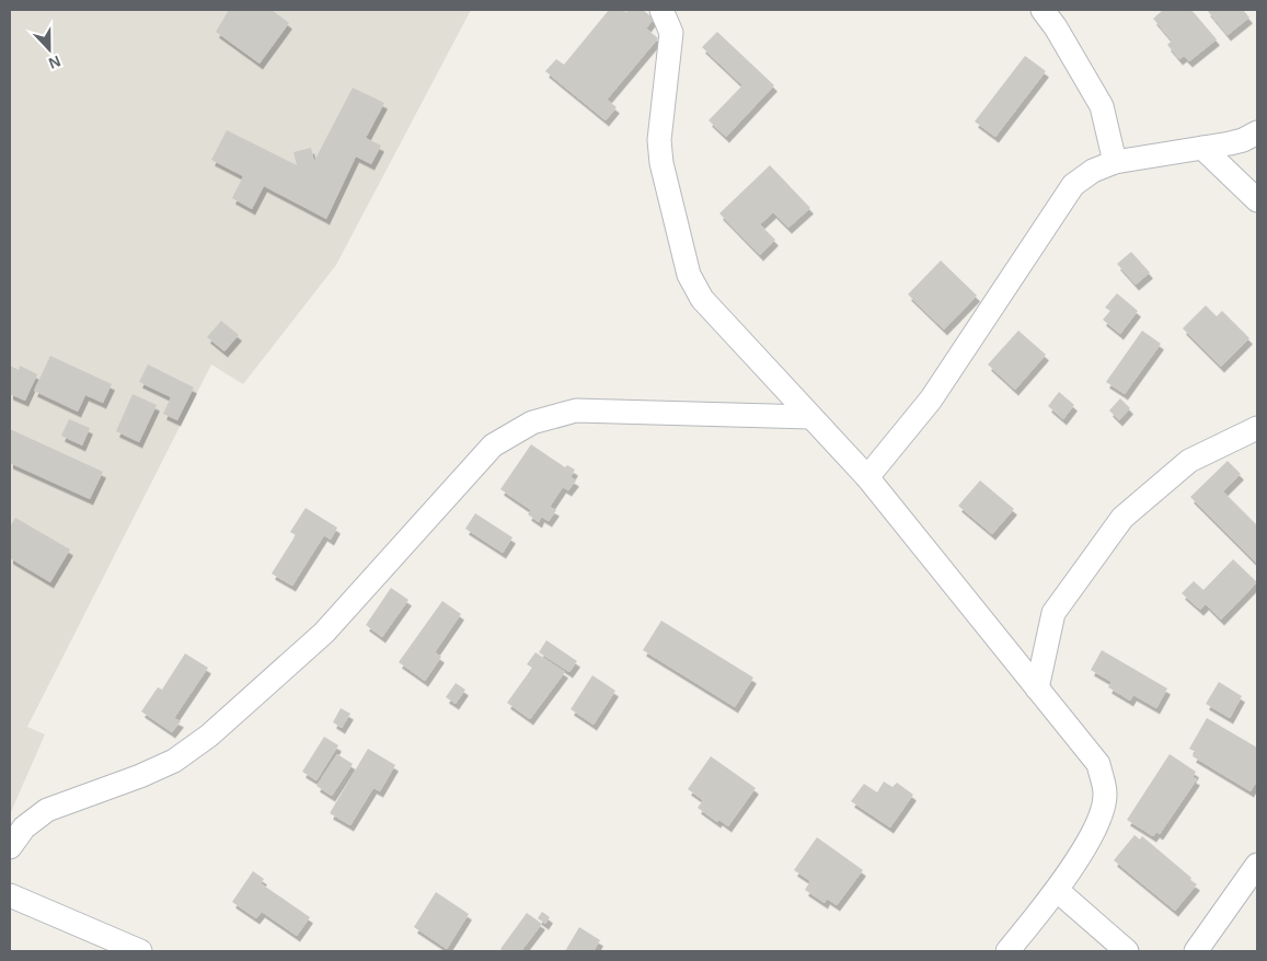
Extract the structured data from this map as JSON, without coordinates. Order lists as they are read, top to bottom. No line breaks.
{"north":"bottom"}
